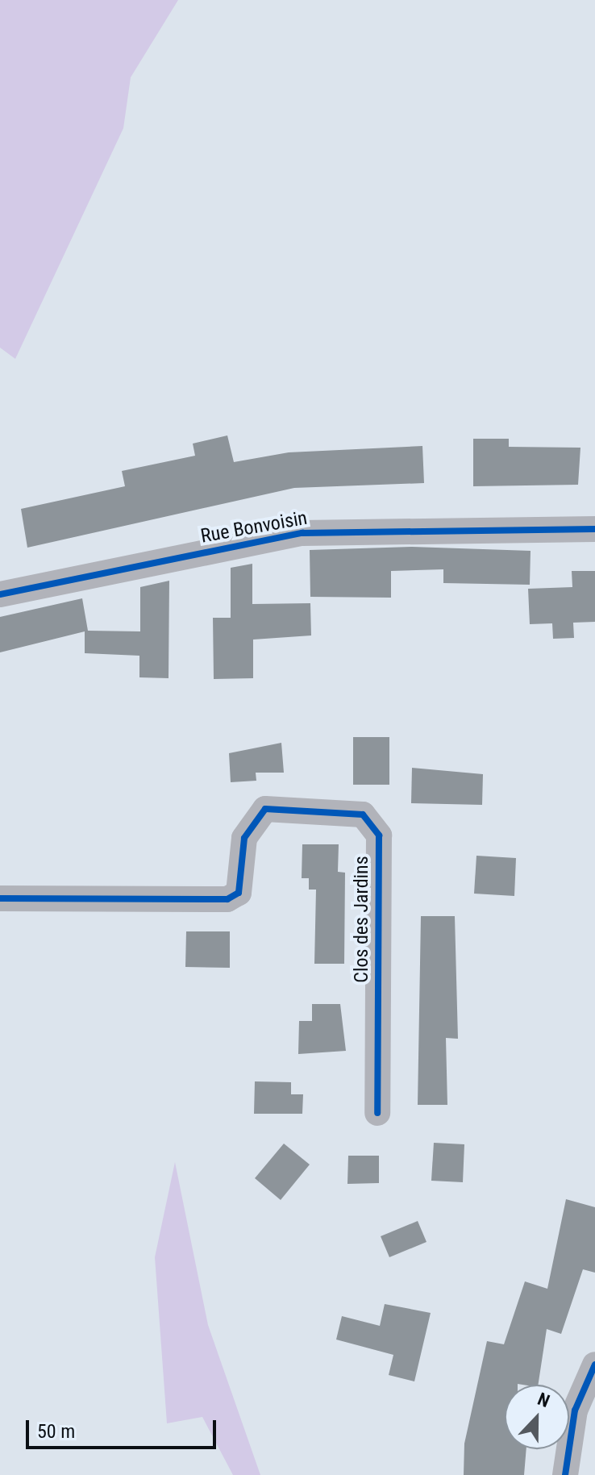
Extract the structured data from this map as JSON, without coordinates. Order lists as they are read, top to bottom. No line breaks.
{"streets":{"street":["Rue Bonvoisin","Clos des Jardins"]},"scale_bar":"50 m","north":"top"}
